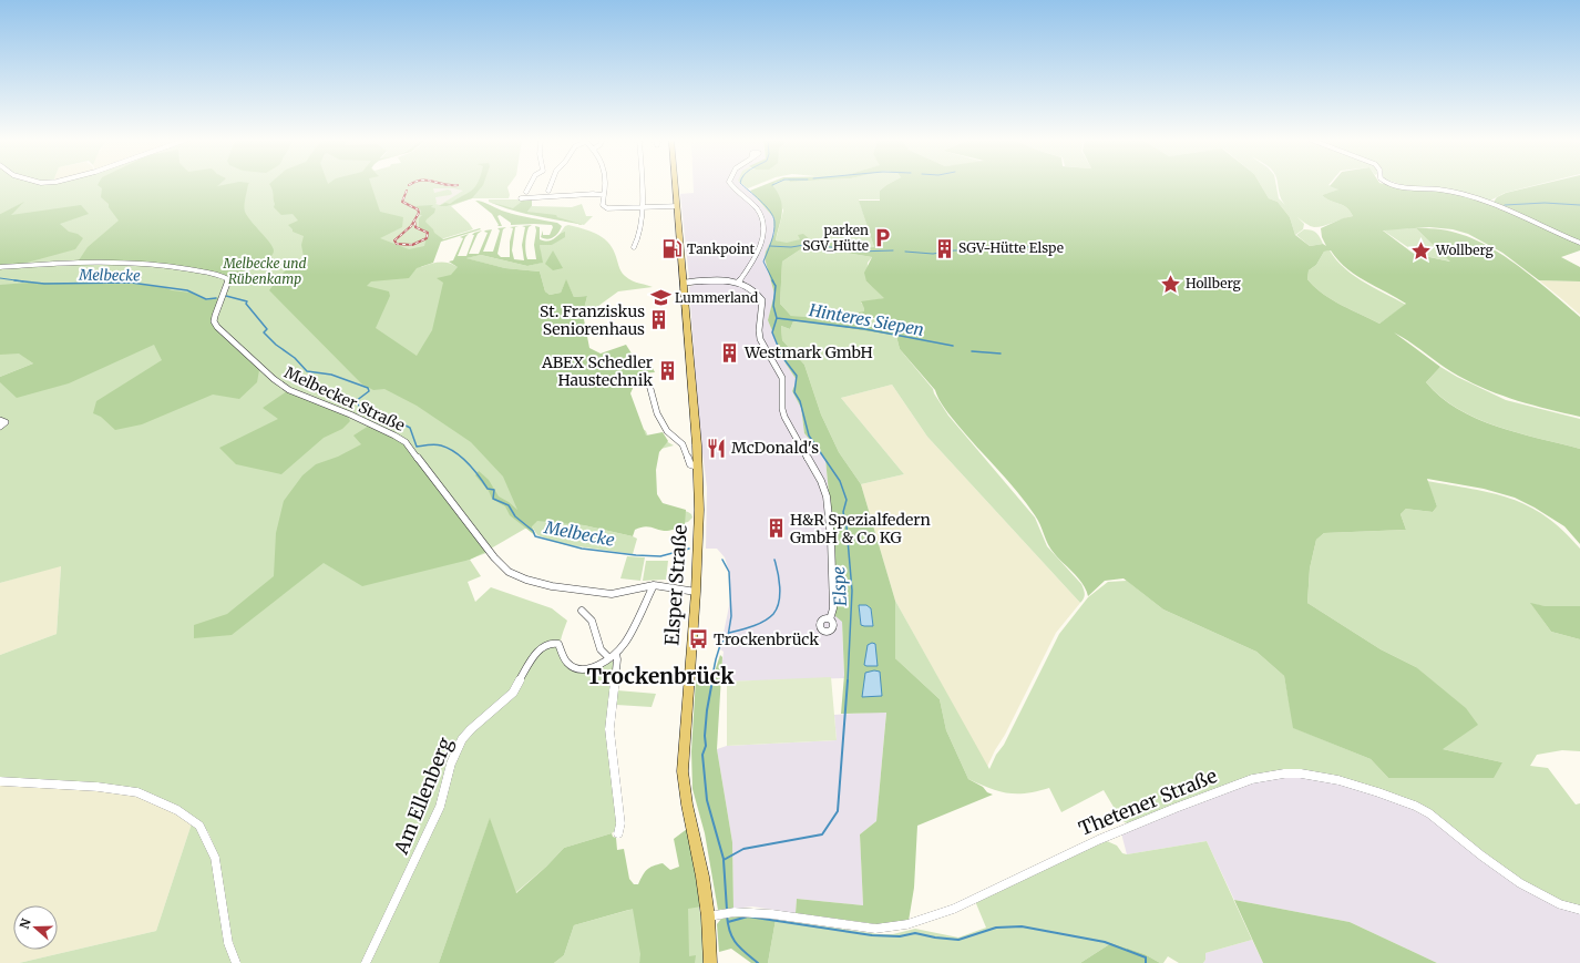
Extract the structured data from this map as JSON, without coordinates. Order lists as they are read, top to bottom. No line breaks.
{"streets":{"main road":["Elsper Straße"],"street":["Melbecker Straße","Am Ellenberg","Thetener Straße"]},"crossings":[["Melbecker Straße","Elsper Straße"],["Melbecker Straße","Am Ellenberg"],["Elsper Straße","Thetener Straße"]],"districts":["Trockenbrück"],"water":["Melbecke","Hinteres Siepen","Elspe"],"parks":["Melbecke und Rübenkamp"],"places":{"parking":["parken SGV_Hütte"],"building":["SGV-Hütte Elspe","St. Franziskus Seniorenhaus","Westmark GmbH","ABEX Schedler Haustechnik","H&R Spezialfedern GmbH & Co KG"],"fuel station":["Tankpoint"],"place":["Wollberg","Hollberg"],"school or university":["Lummerland"],"restaurant":["McDonald's"],"bus stop":["Trockenbrück"]},"north":"left"}
